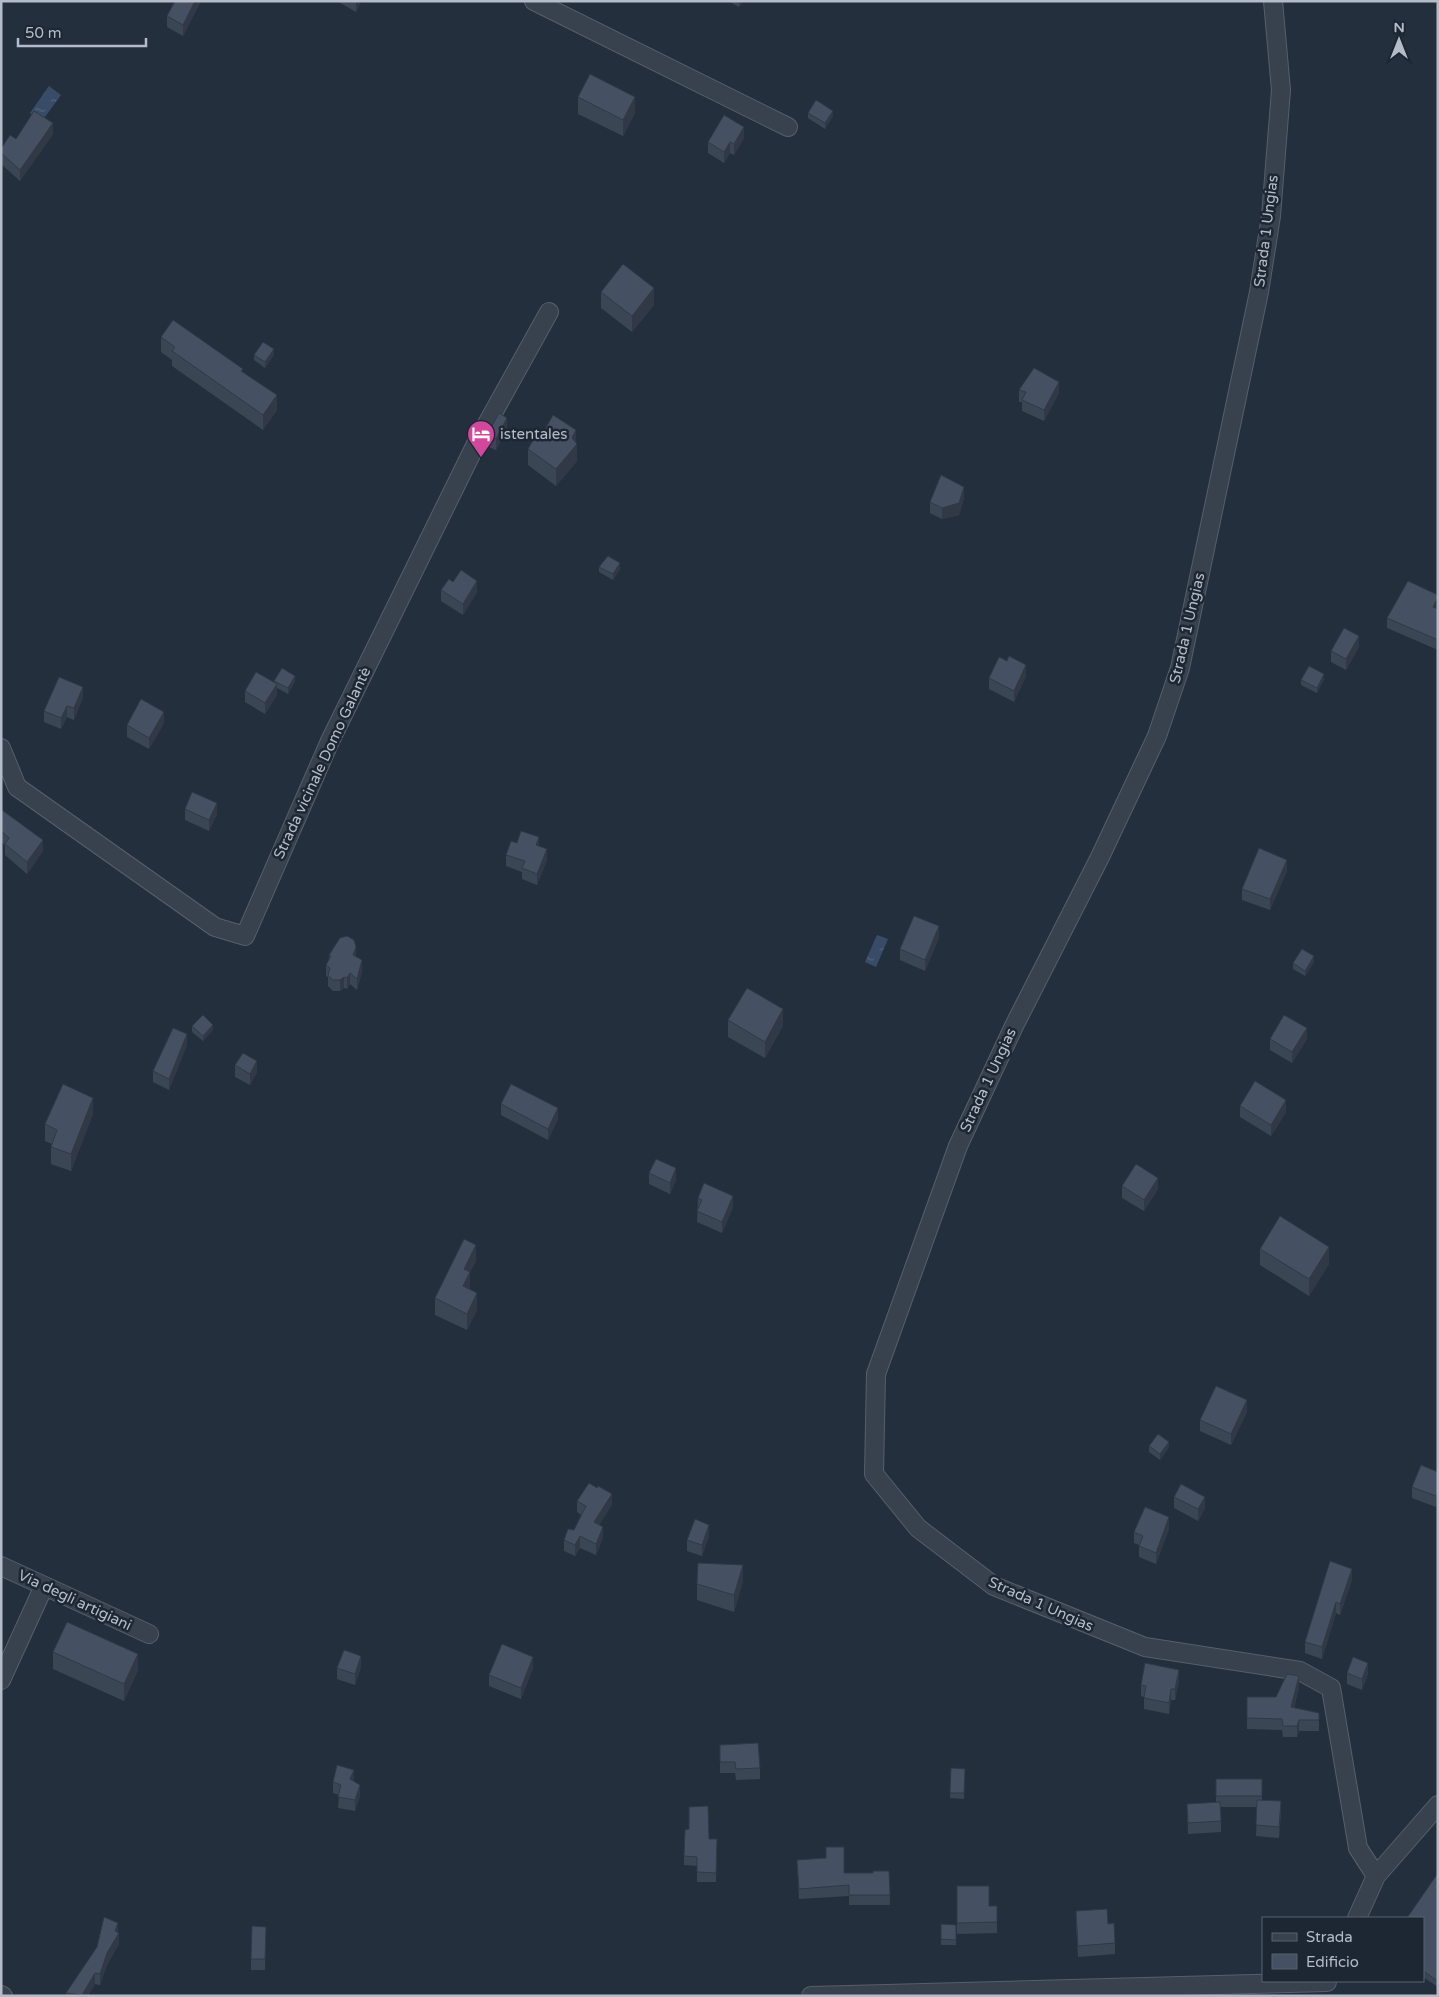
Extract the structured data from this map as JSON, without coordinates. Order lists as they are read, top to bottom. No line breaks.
{"streets":{"street":["Strada 1 Ungias","Strada vicinale Domo Galantè","Via degli artigiani"]},"places":{"hotel":["istentales"]},"legend":["Strada","Edificio"],"scale_bar":"50 m","north":"top"}
